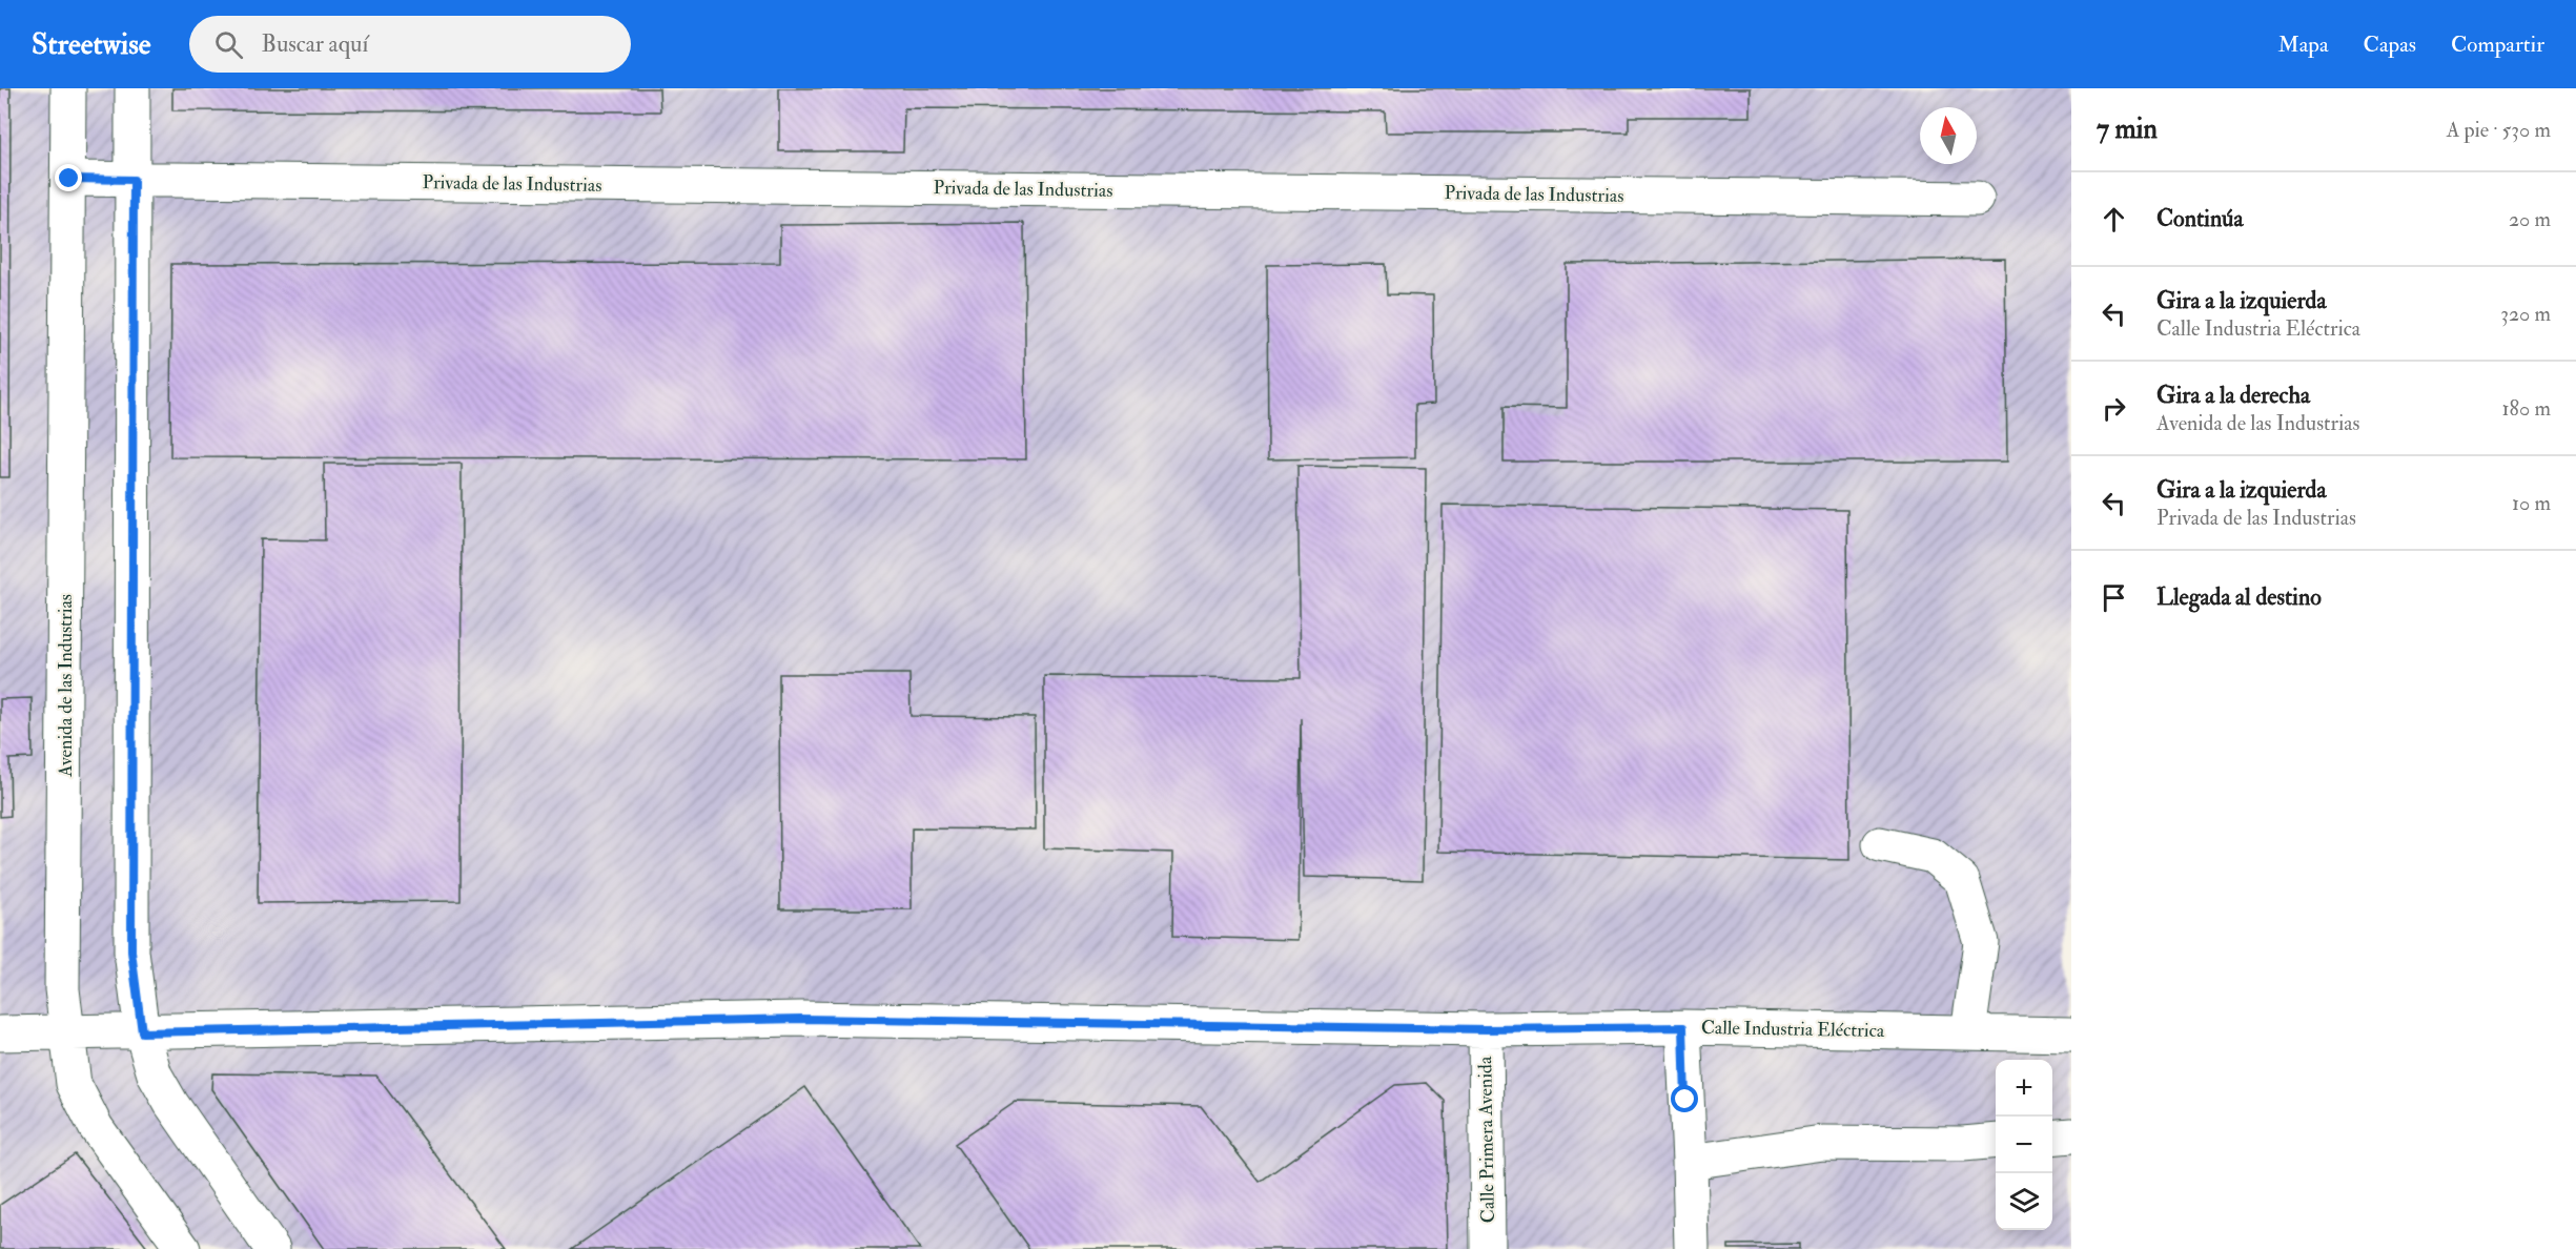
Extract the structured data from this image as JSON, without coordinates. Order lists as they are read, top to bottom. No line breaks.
{"streets":{"street":["Privada de las Industrias","Avenida de las Industrias","Calle Industria Eléctrica","Calle Primera Avenida"]},"crossings":[["Privada de las Industrias","Avenida de las Industrias"],["Avenida de las Industrias","Calle Industria Eléctrica"],["Calle Industria Eléctrica","Calle Primera Avenida"]],"north":"top","page":{"header":"Streetwise","search":"Buscar aquí","nav":["Mapa","Capas","Compartir"],"heading":["7 min","A pie · 530 m"],"list":[["Continúa","20 m"],["Gira a la izquierda","Calle Industria Eléctrica","320 m"],["Gira a la derecha","Avenida de las Industrias","180 m"],["Gira a la izquierda","Privada de las Industrias","10 m"],"Llegada al destino"],"map_buttons":["+","−"]}}
